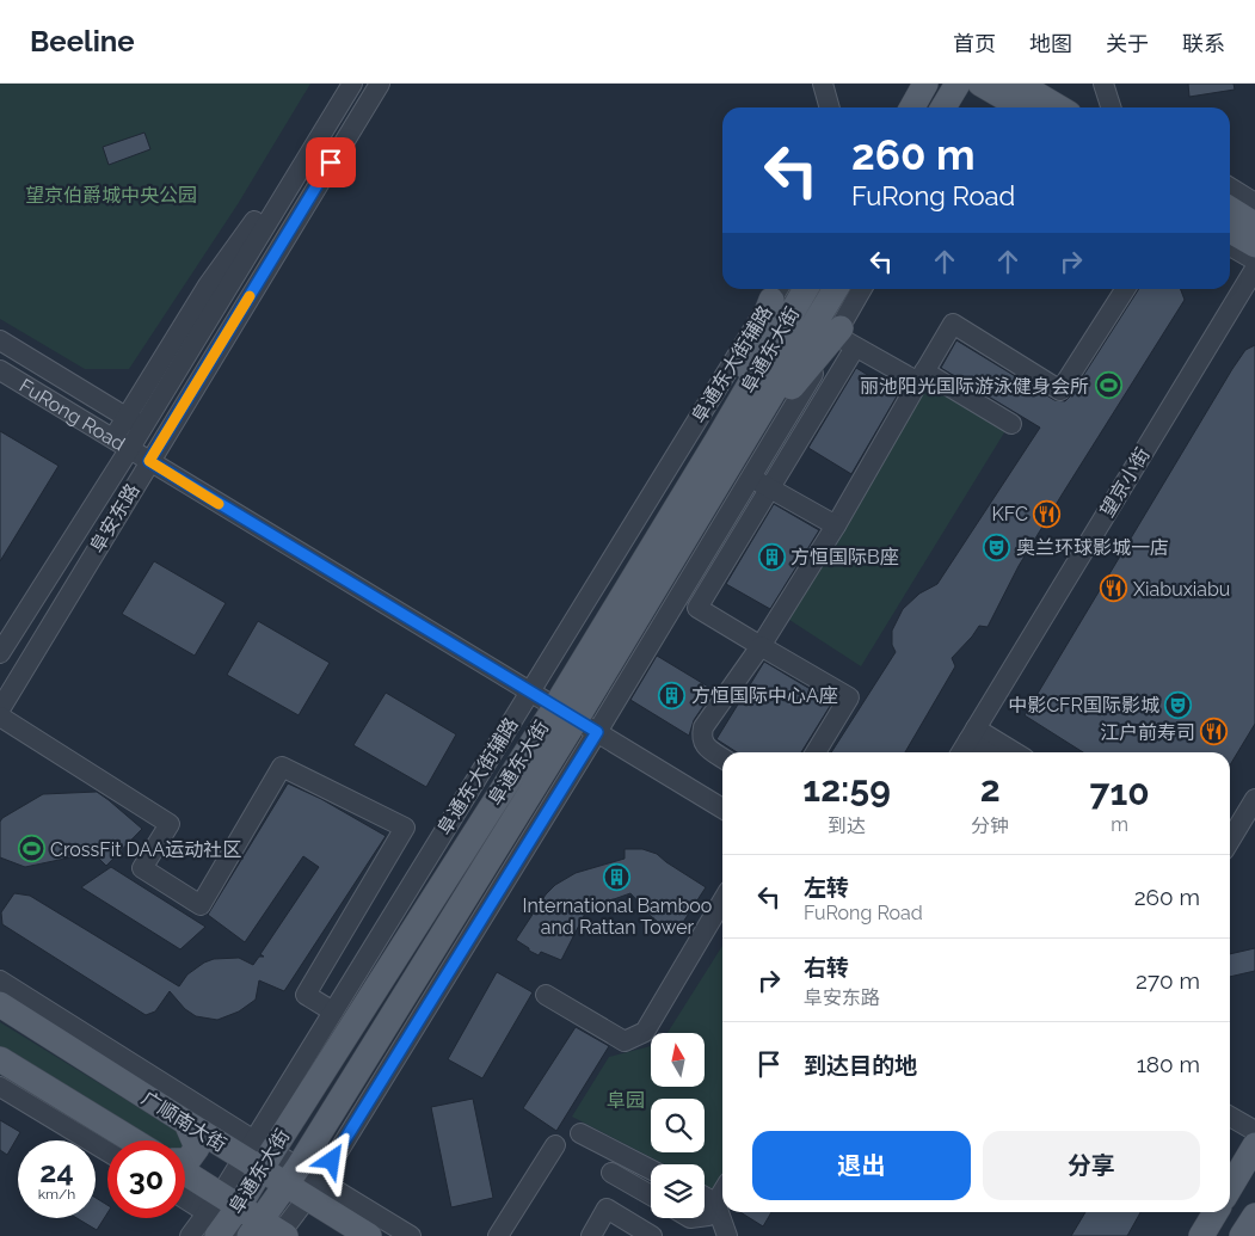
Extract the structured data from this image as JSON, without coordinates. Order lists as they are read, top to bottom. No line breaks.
{"streets":{"main road":["阜通东大街","广顺南大街"],"street":["阜通东大街辅路","FuRong Road","望京小街","阜安东路"]},"crossings":[["阜通东大街","阜通东大街辅路"],["阜通东大街","FuRong Road"],["阜通东大街","广顺南大街"],["阜通东大街辅路","FuRong Road"],["阜通东大街辅路","广顺南大街"],["FuRong Road","阜安东路"]],"parks":["望京伯爵城中央公园","阜园"],"places":{"sports":["丽池阳光国际游泳健身会所","CrossFit DAA运动社区"],"restaurant":["KFC","Xiabuxiabu","江户前寿司"],"theatre":["奥兰环球影城一店","中影CFR国际影城"],"building":["方恒国际B座","方恒国际中心A座","International Bamboo and Rattan Tower"]},"north":"top","page":{"header":"Beeline","nav":["首页","地图","关于","联系"],"turn":["260 m","FuRong Road"],"eta":["12:59","到达","2","分钟","710","m"],"list":[{"name":"左转","note":"FuRong Road","value":"260 m"},{"name":"右转","note":"阜安东路","value":"270 m"},{"name":"到达目的地","value":"180 m"}],"buttons":["退出","分享"],"speed":"24 km/h","limit":"30"}}
